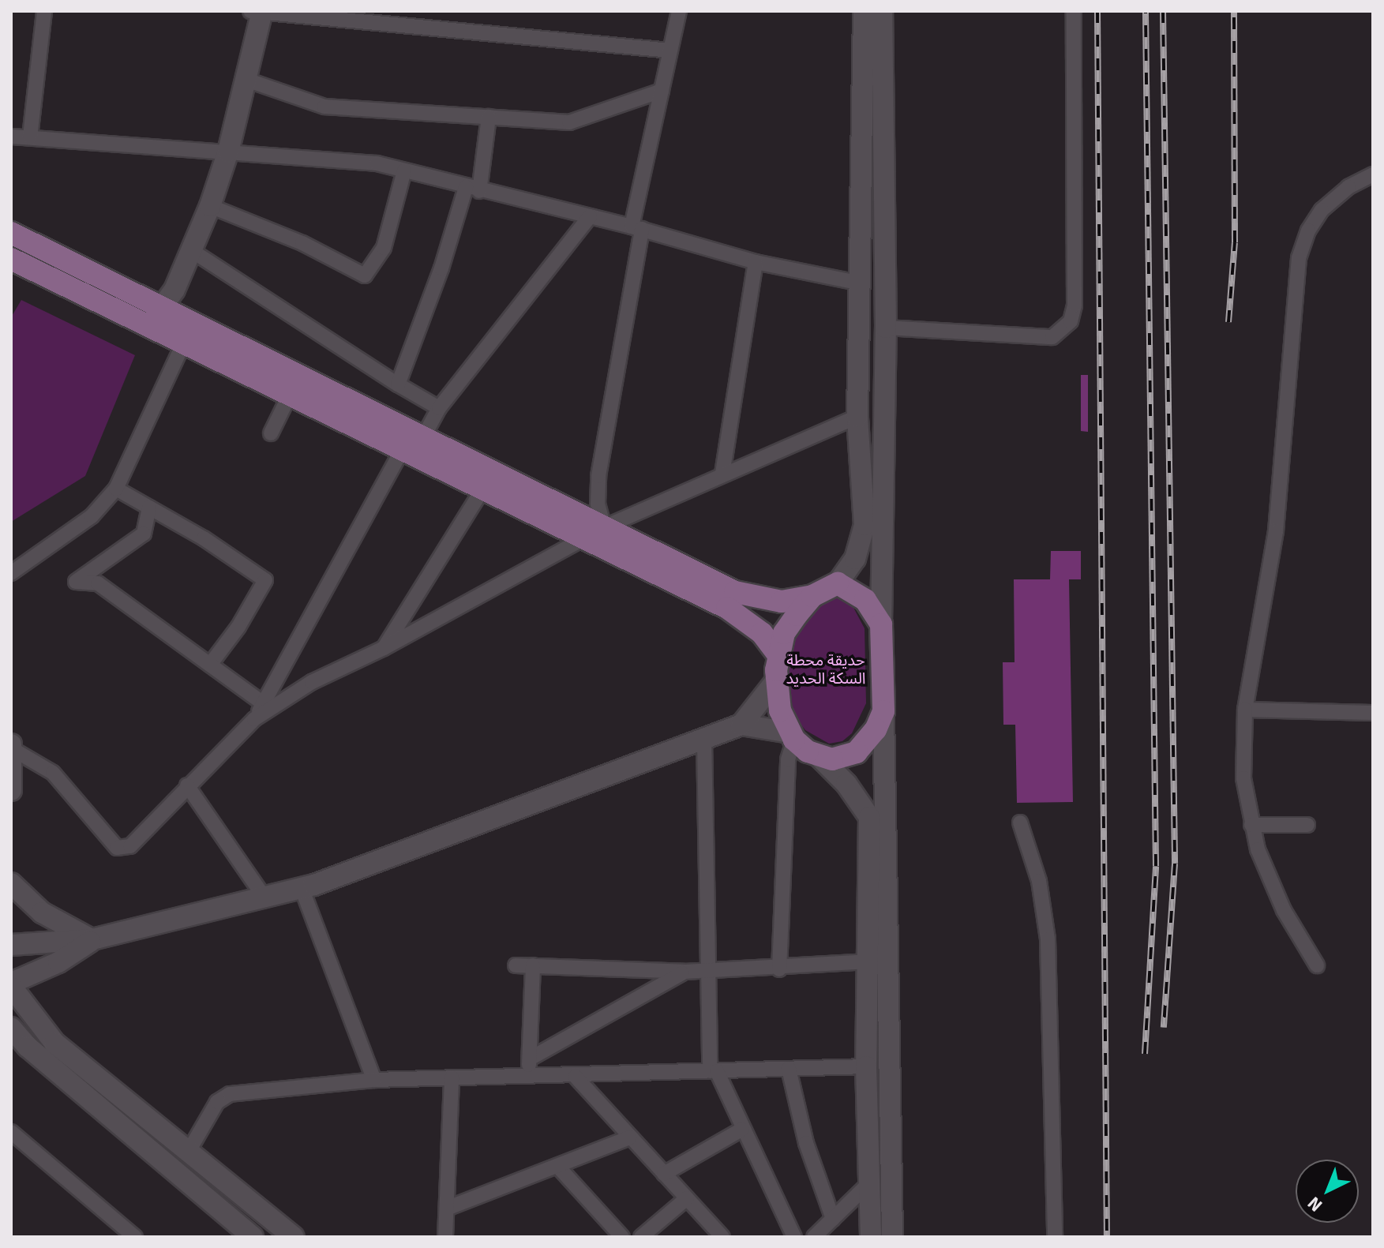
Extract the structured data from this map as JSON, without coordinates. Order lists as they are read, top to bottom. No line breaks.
{"parks":["حديقة محطة السكة الحديد"],"north":"bottom left"}
